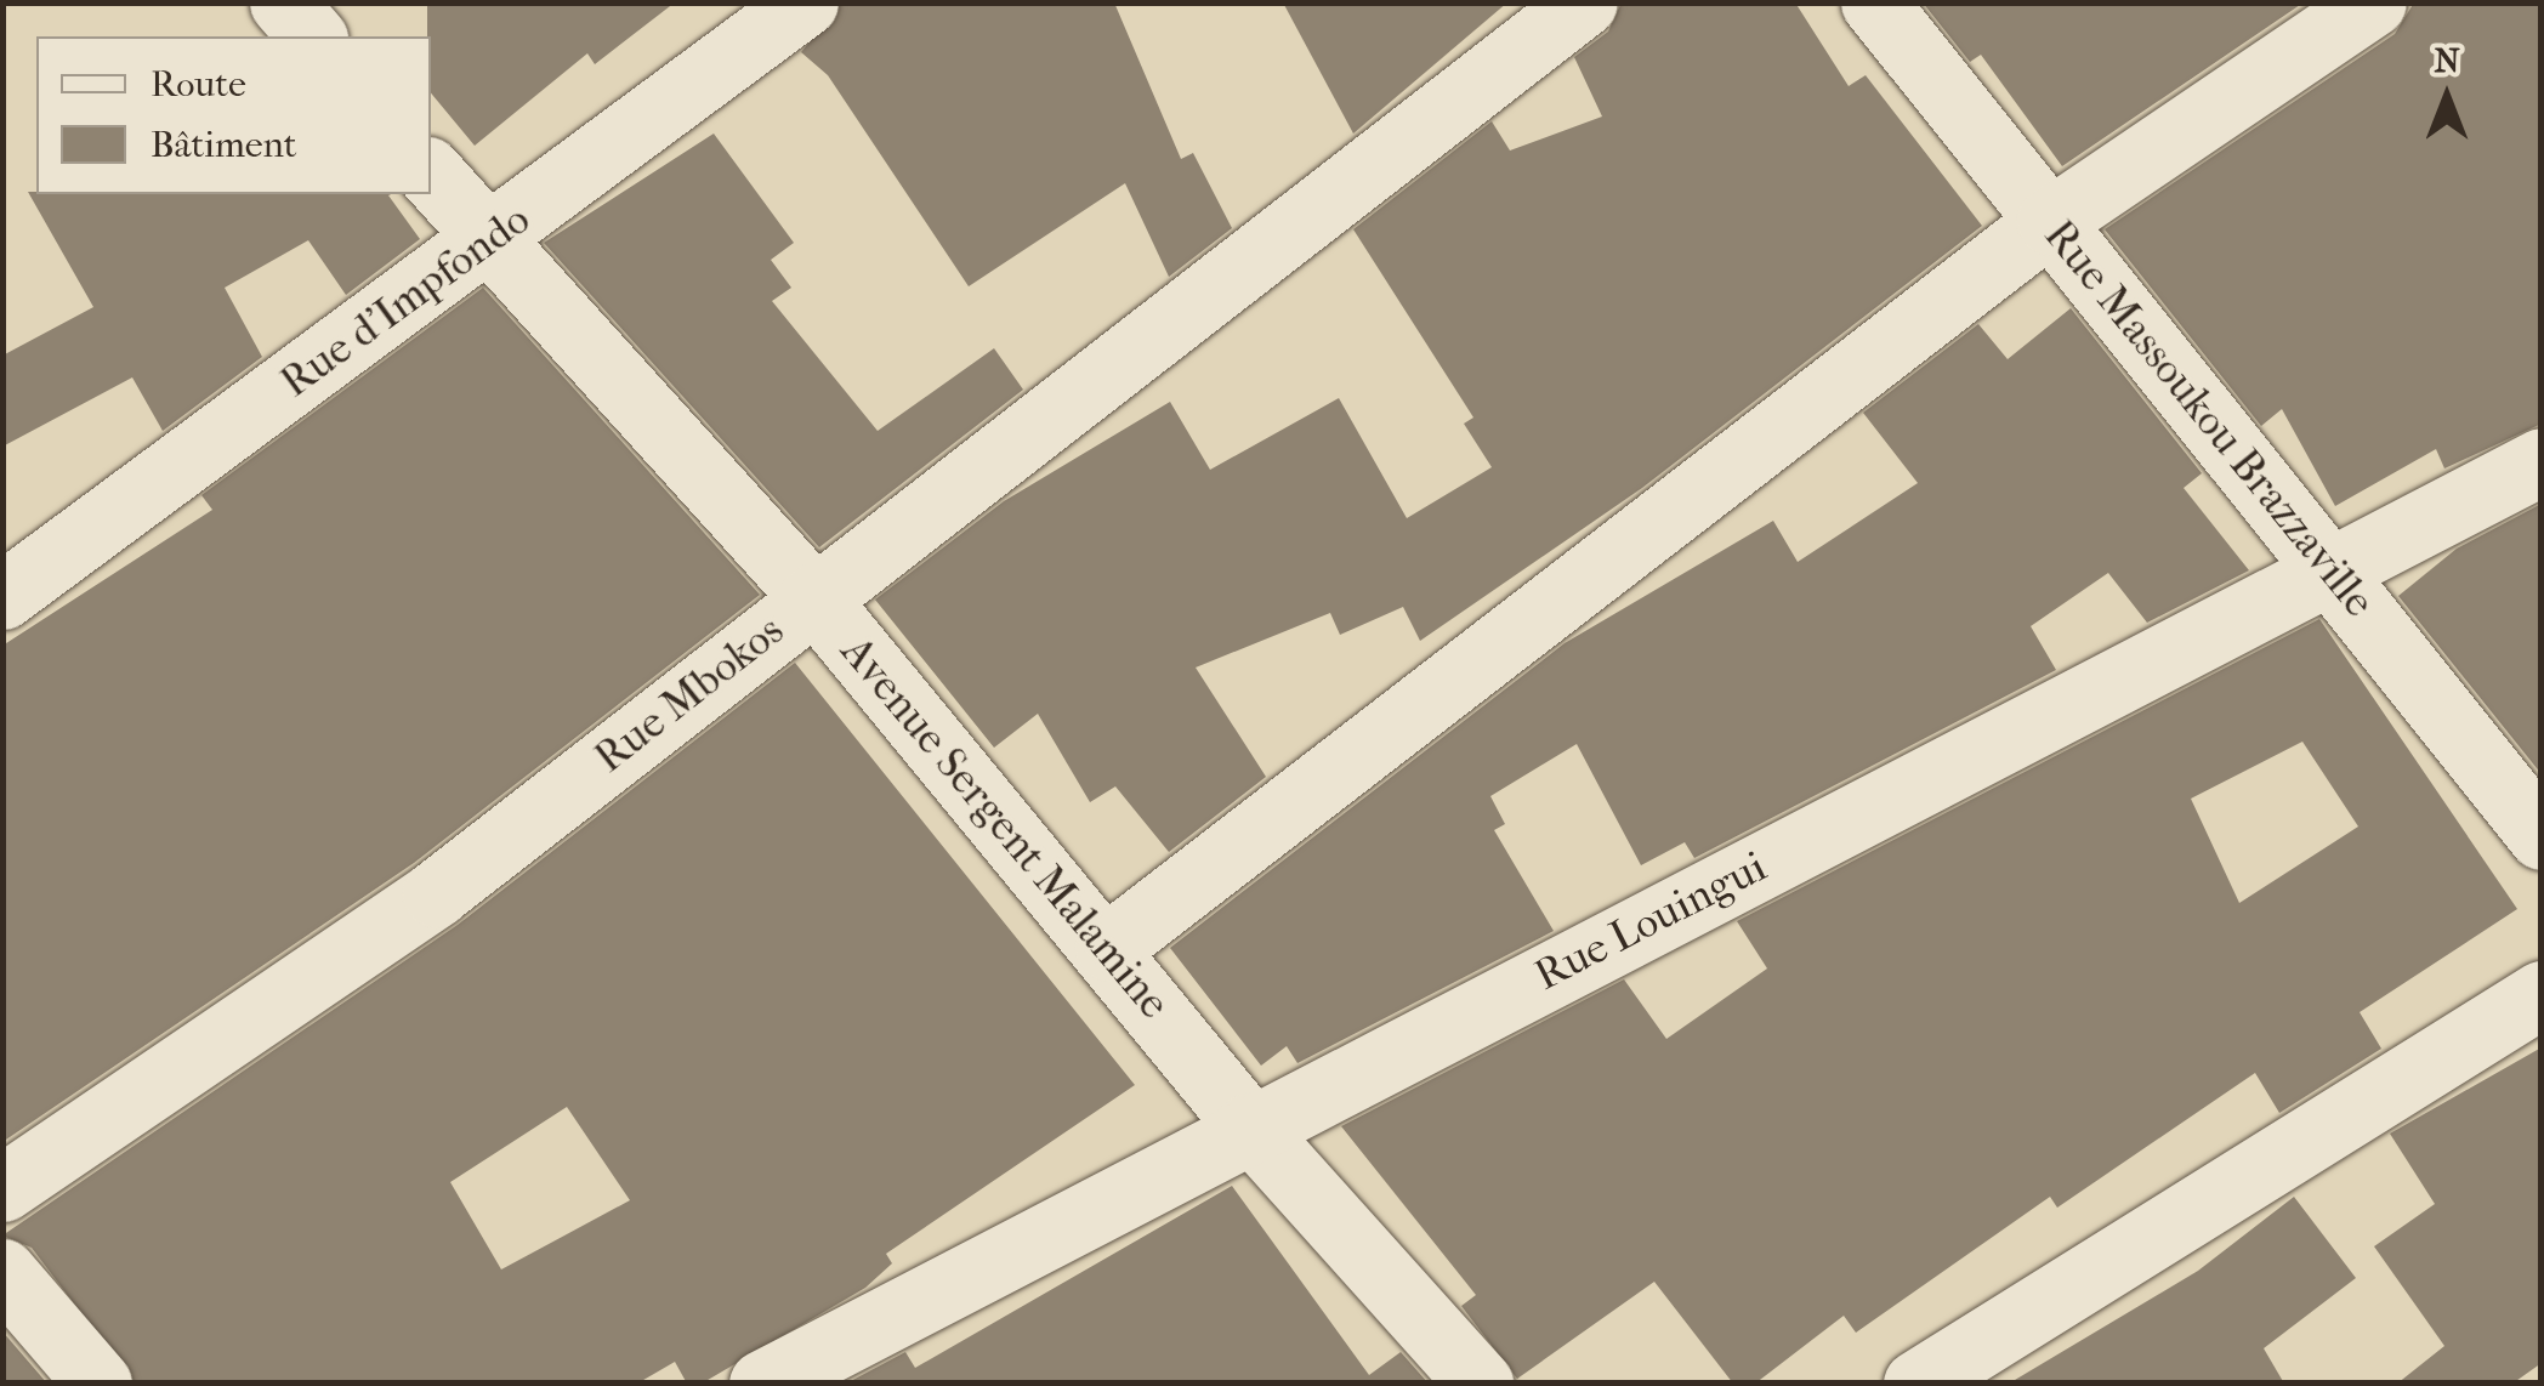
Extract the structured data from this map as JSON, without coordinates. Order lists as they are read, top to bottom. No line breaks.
{"streets":{"street":["Rue d'Impfondo","Rue Massoukou Brazzaville","Rue Mbokos","Avenue Sergent Malamine","Rue Louingui"]},"crossings":[["Rue d'Impfondo","Avenue Sergent Malamine"],["Rue Massoukou Brazzaville","Rue Louingui"],["Rue Mbokos","Avenue Sergent Malamine"],["Avenue Sergent Malamine","Rue Louingui"]],"legend":["Route","Bâtiment"],"north":"top"}
